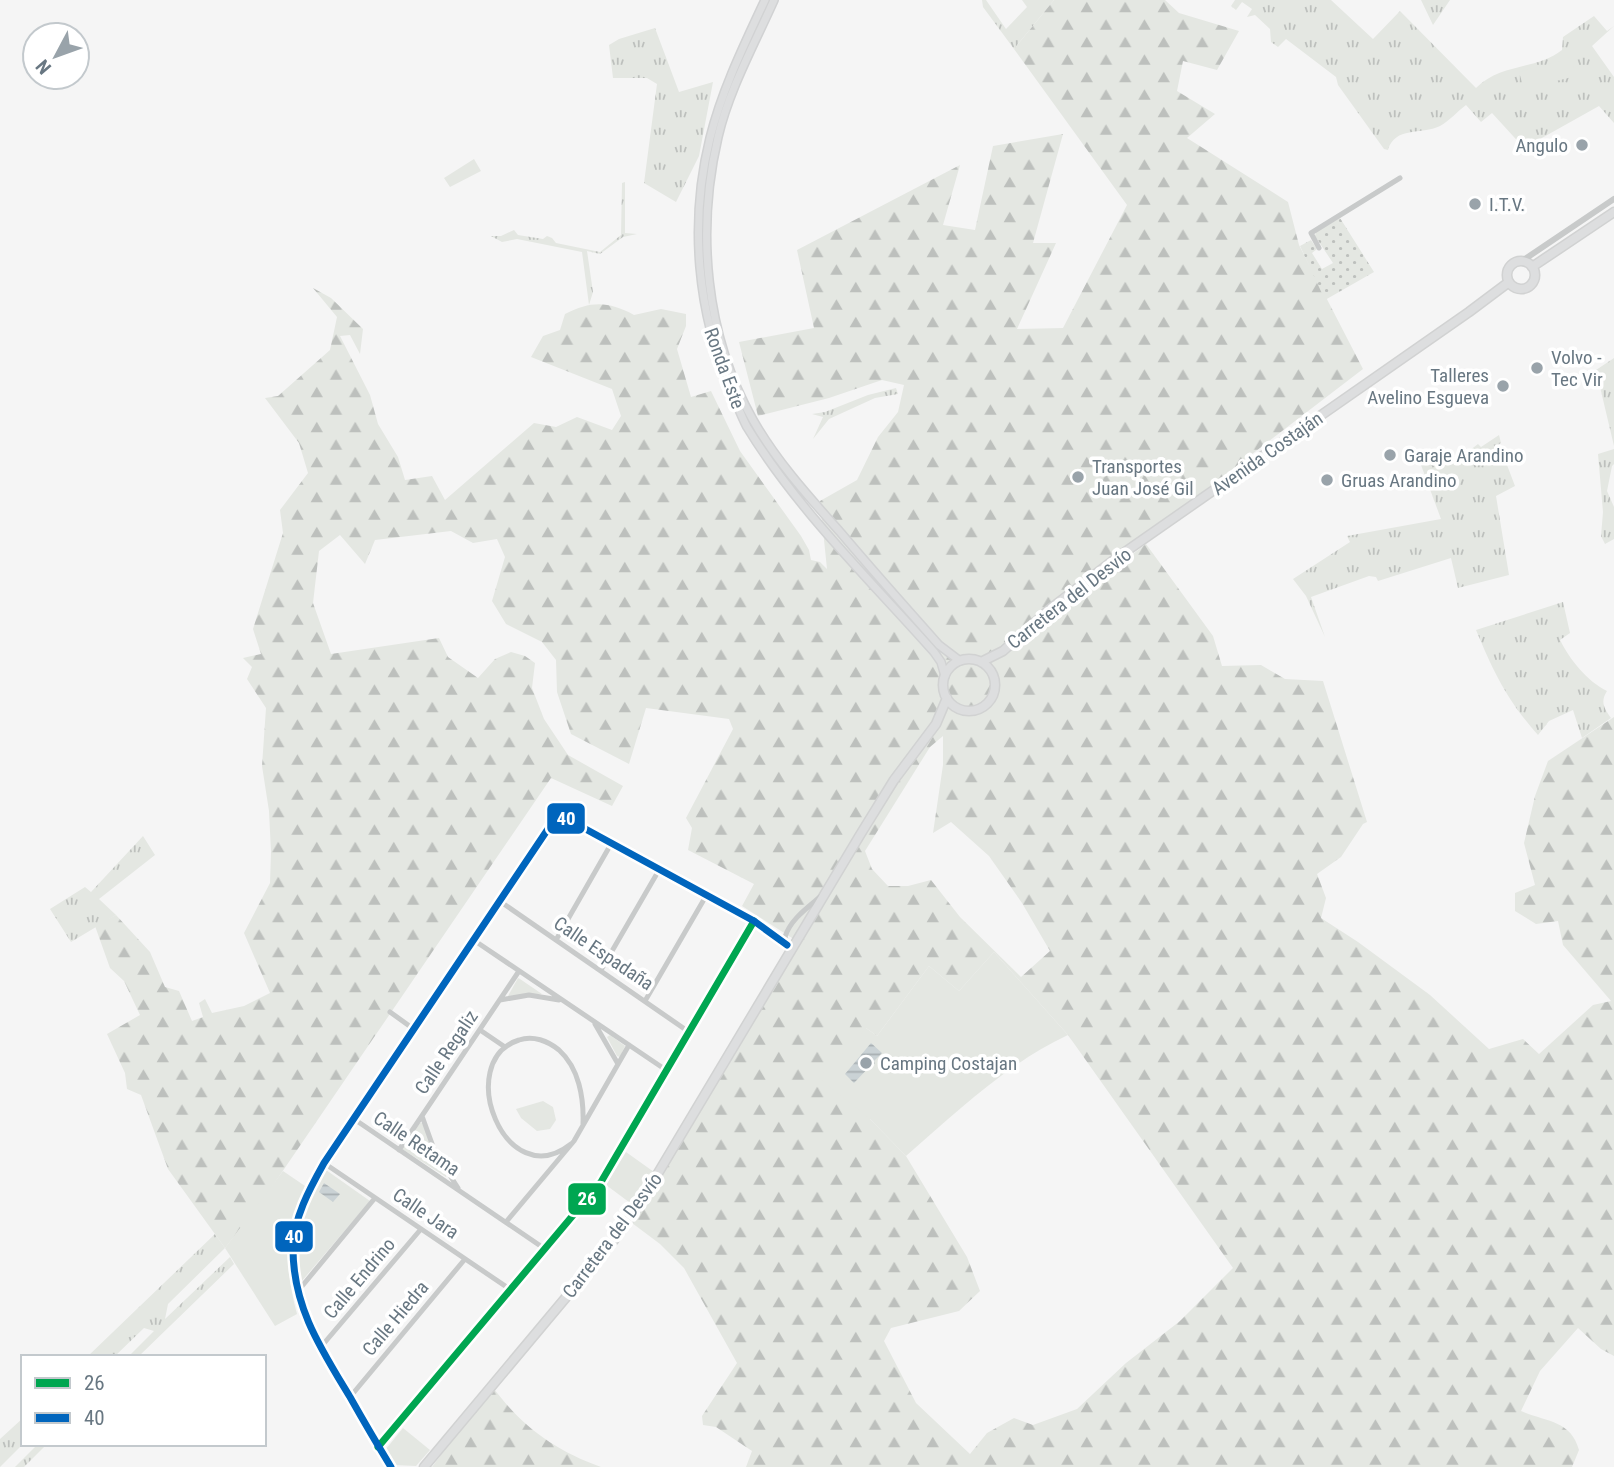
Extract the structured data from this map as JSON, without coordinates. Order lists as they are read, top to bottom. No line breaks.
{"streets":{"highway":["Avenida Costaján","Carretera del Desvío"],"main road":["Ronda Este"],"street":["Calle Espadaña","Calle Regaliz","Calle Retama","Calle Jara","Calle Endrino","Calle Hiedra"]},"crossings":[["Ronda Este","Carretera del Desvío"],["Avenida Costaján","Carretera del Desvío"],["Calle Regaliz","Calle Retama"],["Calle Jara","Calle Endrino"],["Calle Jara","Calle Hiedra"]],"places":["Angulo","I.T.V.","Volvo - Tec Vir","Talleres Avelino Esgueva","Garaje Arandino","Transportes Juan José Gil","Gruas Arandino","Camping Costajan"],"lines":["transit line 40","transit line 26"],"legend":["26","40"],"north":"bottom left"}
